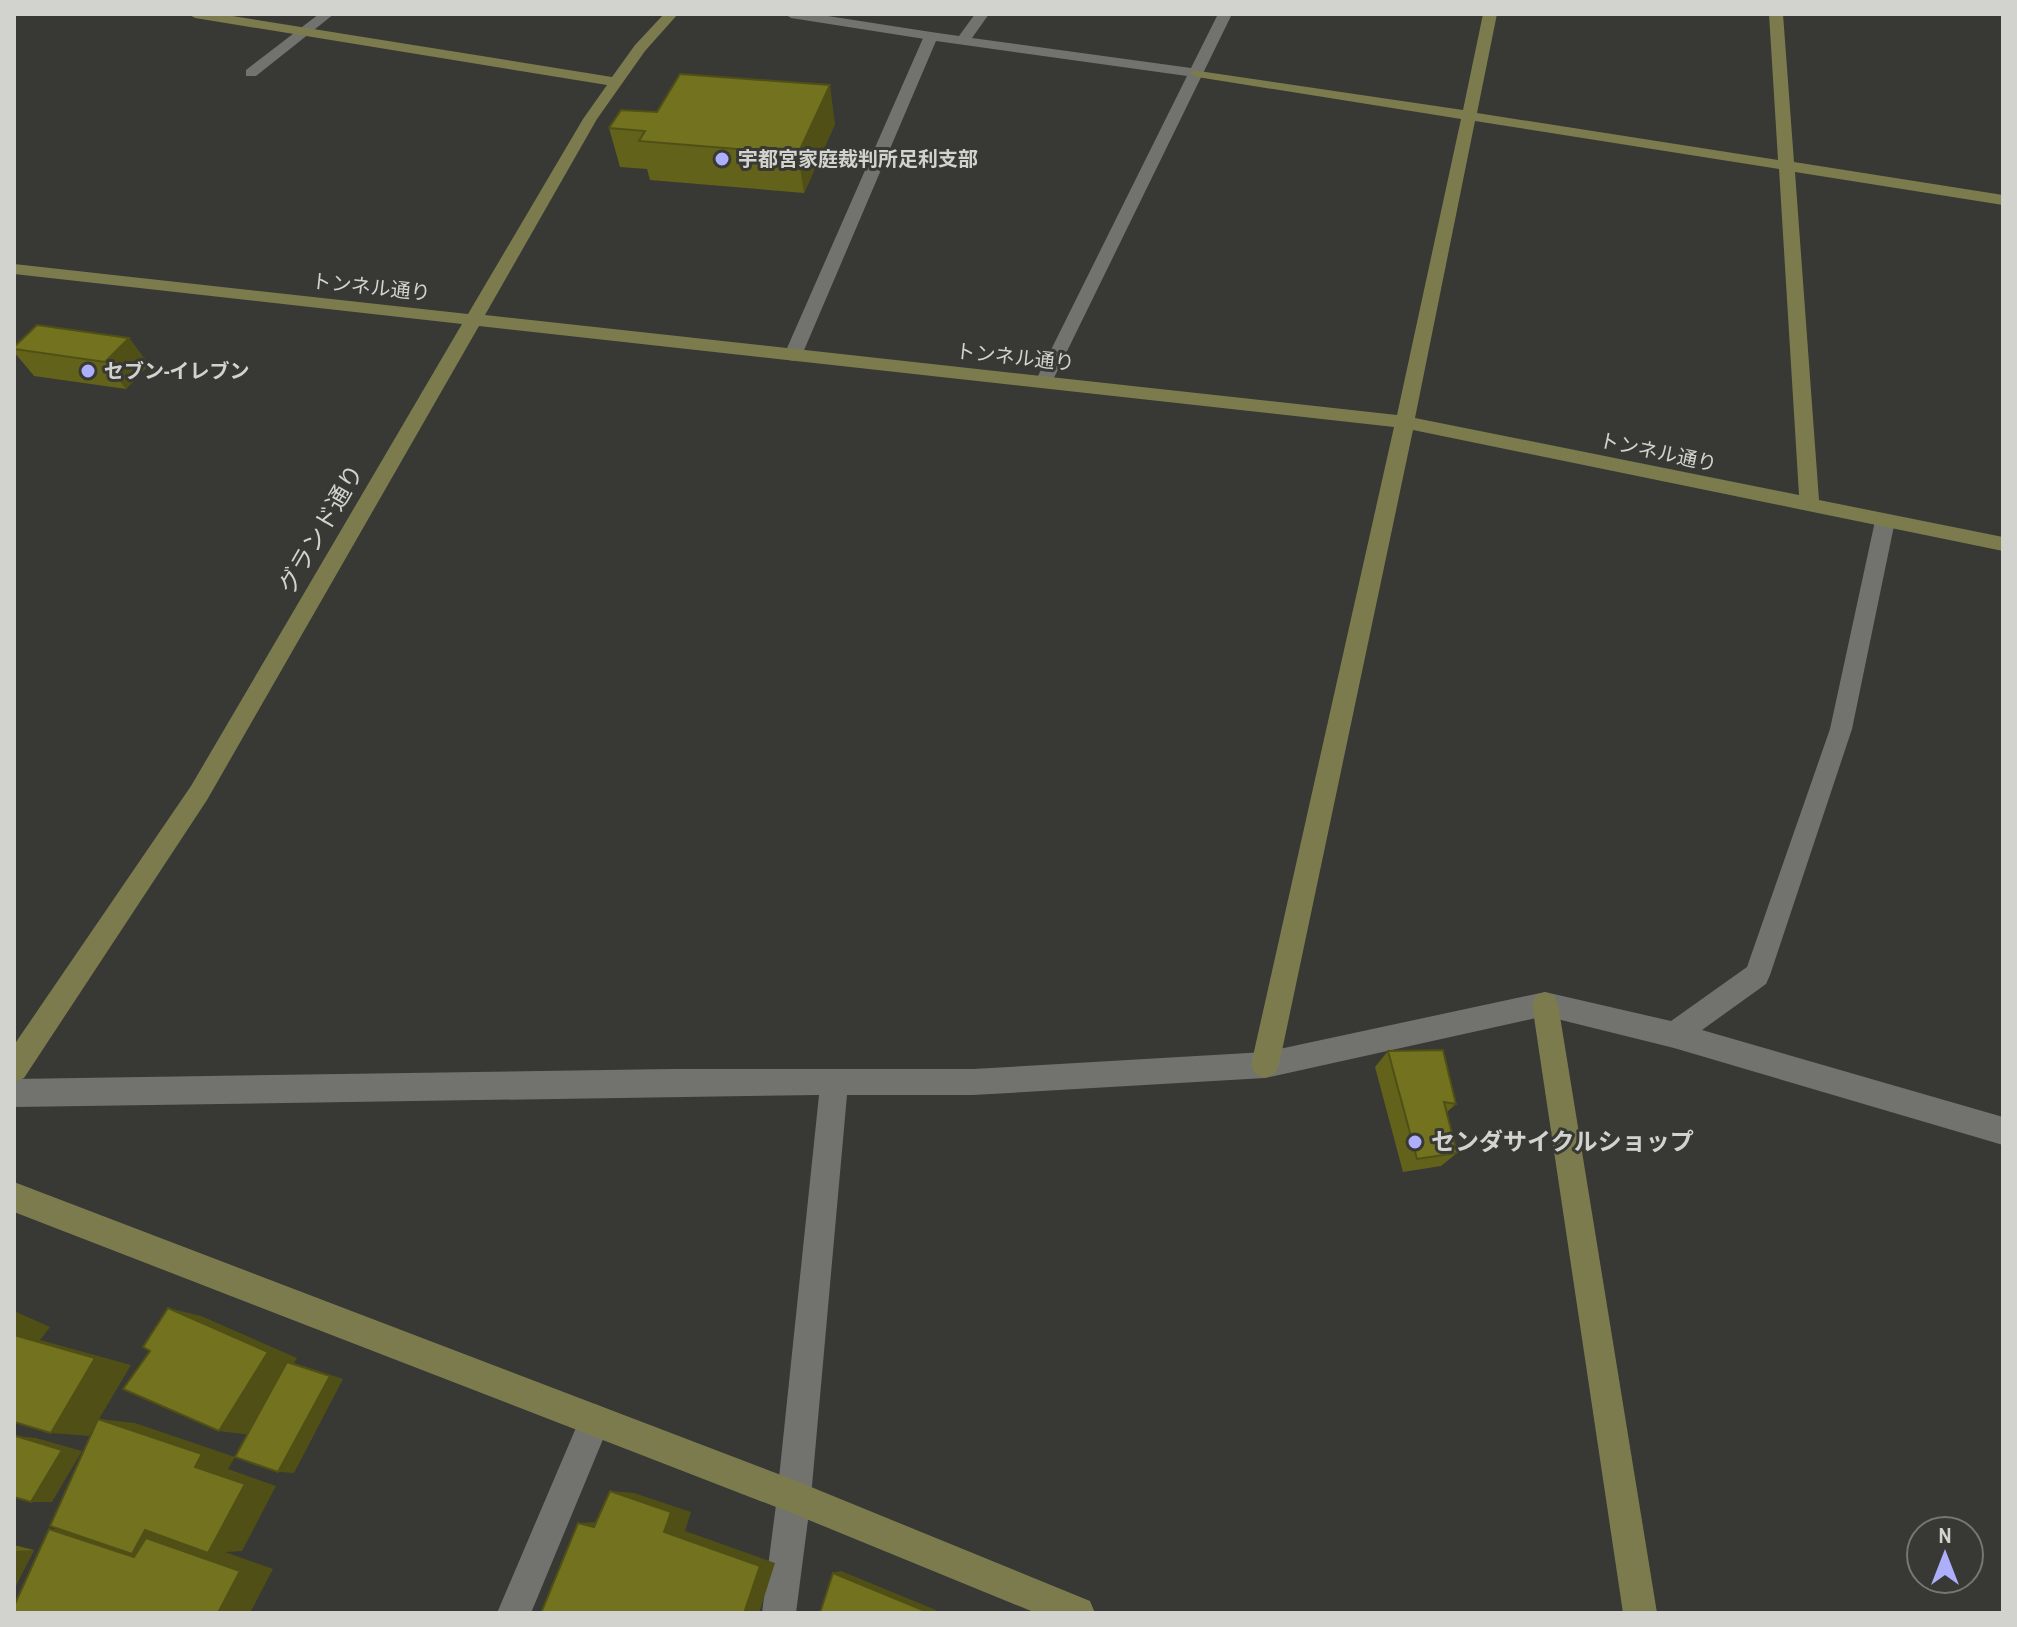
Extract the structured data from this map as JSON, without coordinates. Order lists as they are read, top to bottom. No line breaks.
{"streets":{"street":["トンネル通り","グランド通り"]},"crossings":[["トンネル通り","グランド通り"]],"places":["宇都宮家庭裁判所足利支部","セブン-イレブン","センダサイクルショップ"],"north":"top"}
